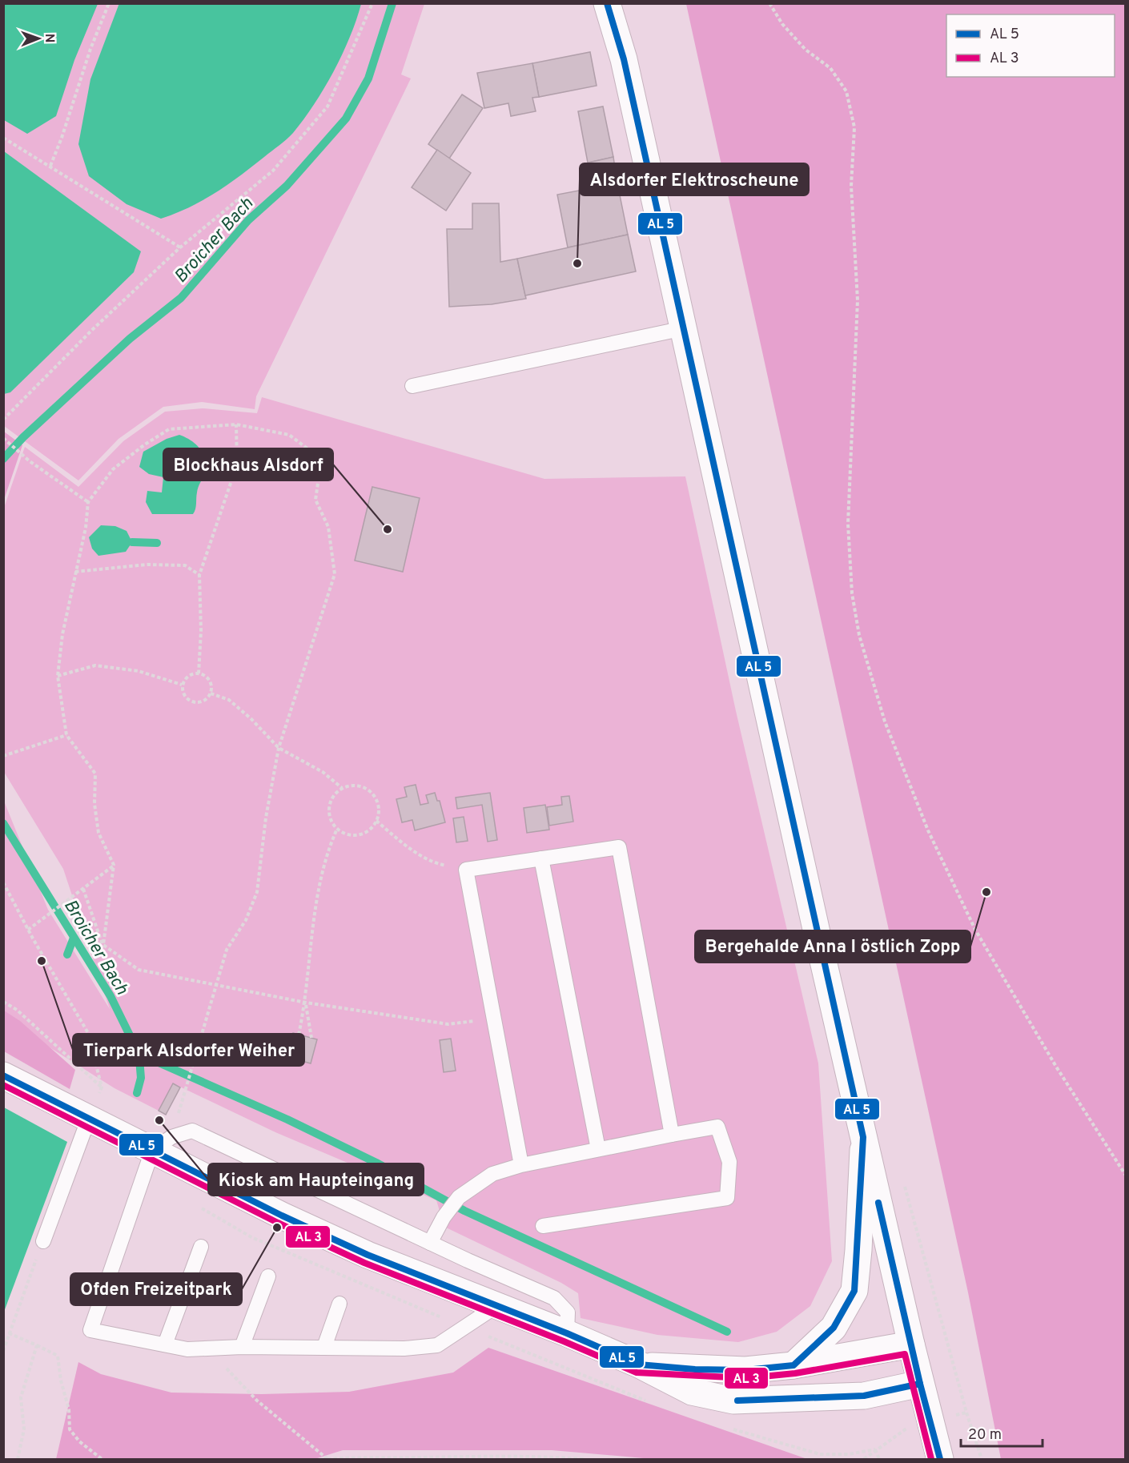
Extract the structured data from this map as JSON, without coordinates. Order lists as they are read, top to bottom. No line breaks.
{"water":["Broicher Bach"],"places":["Alsdorfer Elektroscheune","Blockhaus Alsdorf","Bergehalde Anna I östlich Zopp","Tierpark Alsdorfer Weiher","Kiosk am Haupteingang","Ofden Freizeitpark"],"legend":["AL 5","AL 3"],"scale_bar":"20 m","north":"right"}
